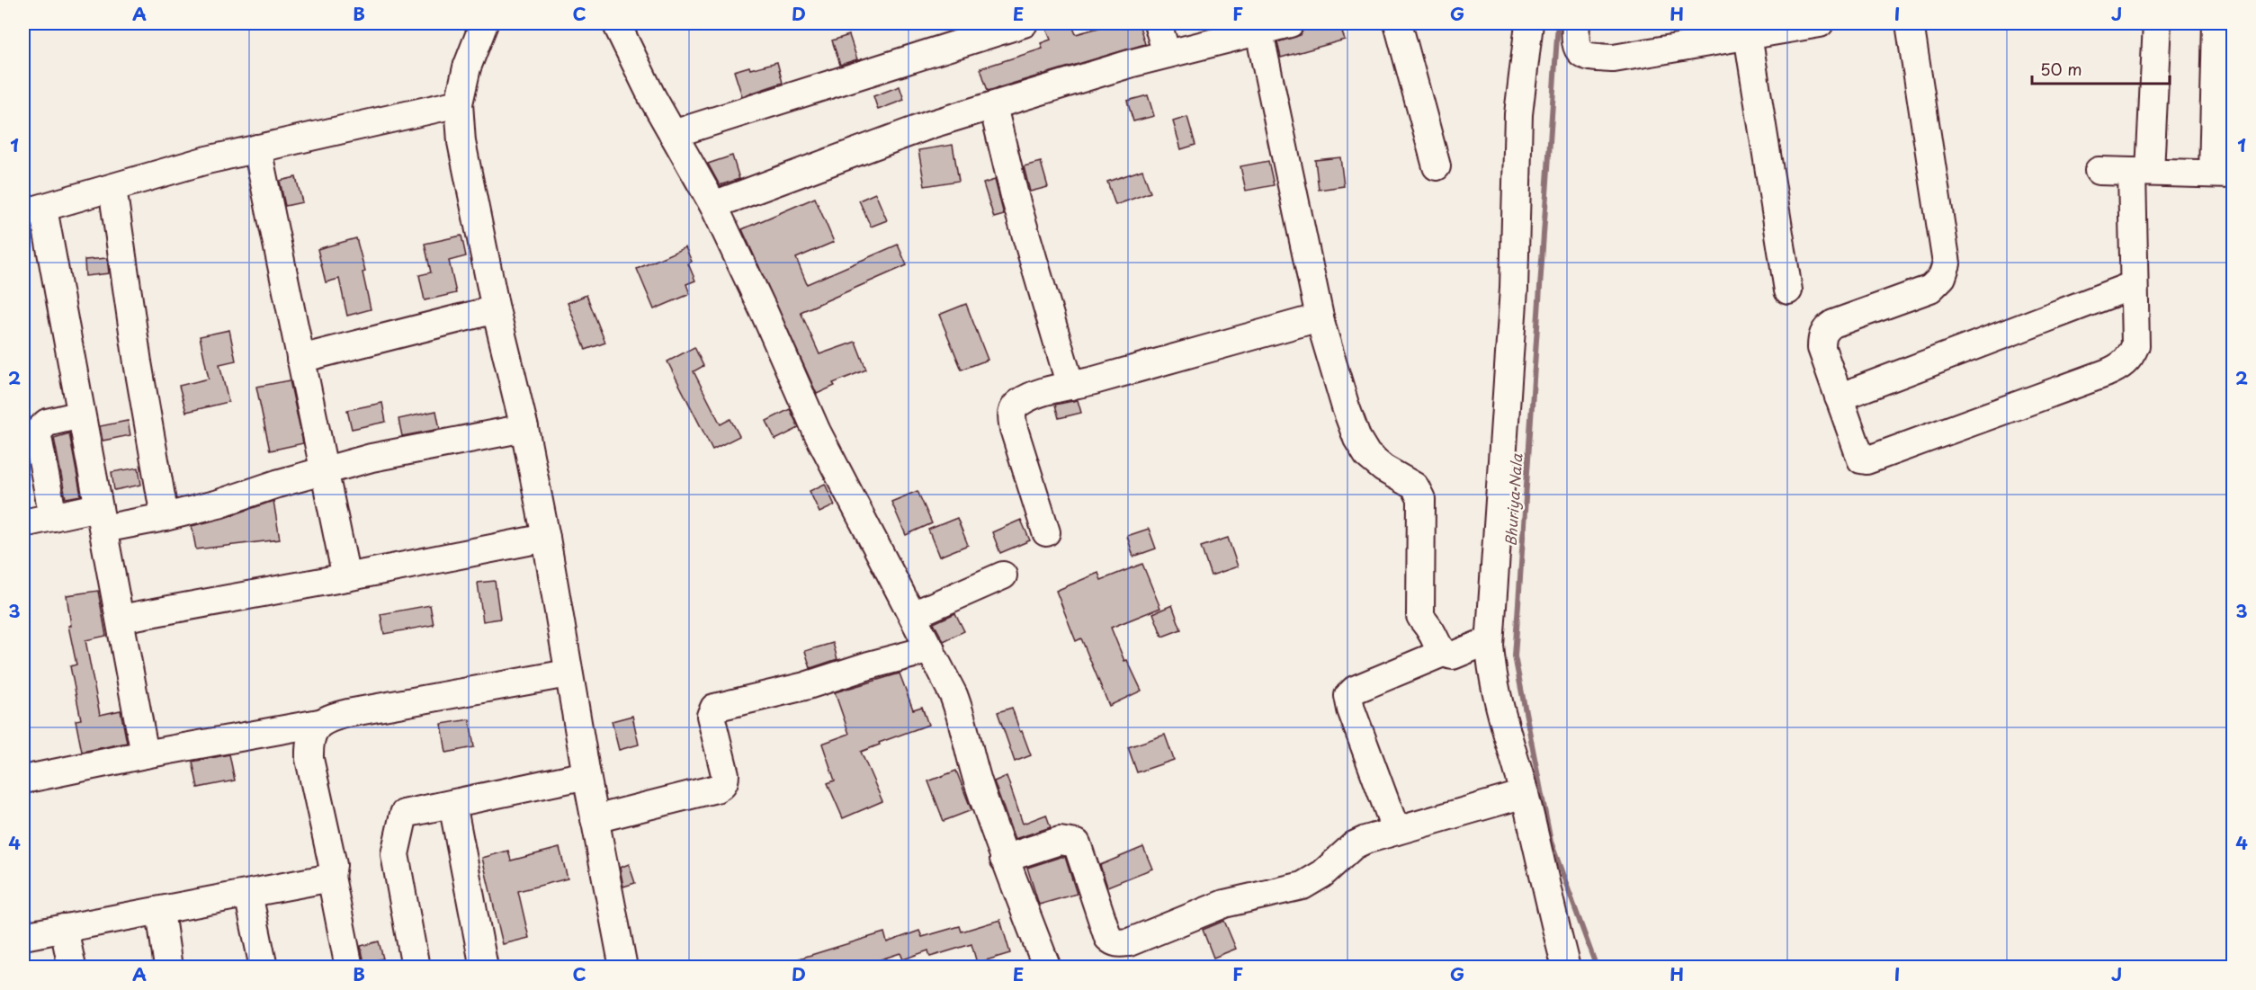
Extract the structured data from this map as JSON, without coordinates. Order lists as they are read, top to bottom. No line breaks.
{"water":["Bhuriya Nala"],"scale_bar":"50 m","grid":{"columns":["A","B","C","D","E","F","G","H","I","J"],"rows":["1","2","3","4"]}}
